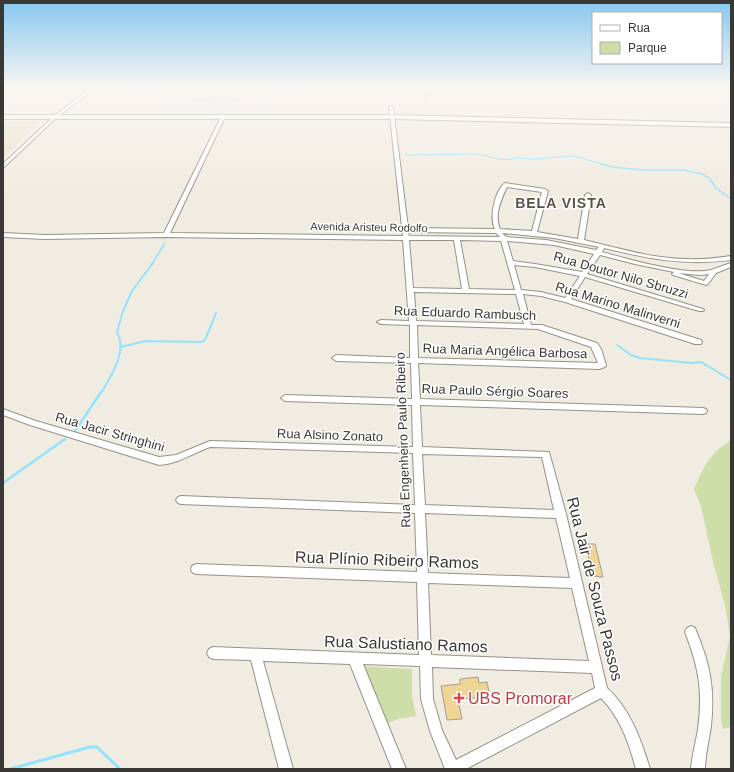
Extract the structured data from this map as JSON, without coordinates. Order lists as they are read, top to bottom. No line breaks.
{"streets":{"street":["Avenida Aristeu Rodolfo","Rua Doutor Nilo Sbruzzi","Rua Marino Malinverni","Rua Eduardo Rambusch","Rua Maria Angélica Barbosa","Rua Paulo Sérgio Soares","Rua Jacir Stringhini","Rua Alsino Zonato","Rua Engenheiro Paulo Ribeiro","Rua Plínio Ribeiro Ramos","Rua Jair de Souza Passos","Rua Salustiano Ramos"]},"crossings":[["Avenida Aristeu Rodolfo","Rua Engenheiro Paulo Ribeiro"],["Rua Marino Malinverni","Rua Engenheiro Paulo Ribeiro"],["Rua Eduardo Rambusch","Rua Maria Angélica Barbosa"],["Rua Eduardo Rambusch","Rua Engenheiro Paulo Ribeiro"],["Rua Maria Angélica Barbosa","Rua Engenheiro Paulo Ribeiro"],["Rua Paulo Sérgio Soares","Rua Engenheiro Paulo Ribeiro"],["Rua Jacir Stringhini","Rua Alsino Zonato"],["Rua Alsino Zonato","Rua Engenheiro Paulo Ribeiro"],["Rua Alsino Zonato","Rua Jair de Souza Passos"],["Rua Engenheiro Paulo Ribeiro","Rua Plínio Ribeiro Ramos"],["Rua Engenheiro Paulo Ribeiro","Rua Salustiano Ramos"],["Rua Plínio Ribeiro Ramos","Rua Jair de Souza Passos"],["Rua Jair de Souza Passos","Rua Salustiano Ramos"]],"districts":["BELA VISTA"],"places":{"health":["UBS Promorar"]},"legend":["Rua","Parque"]}
